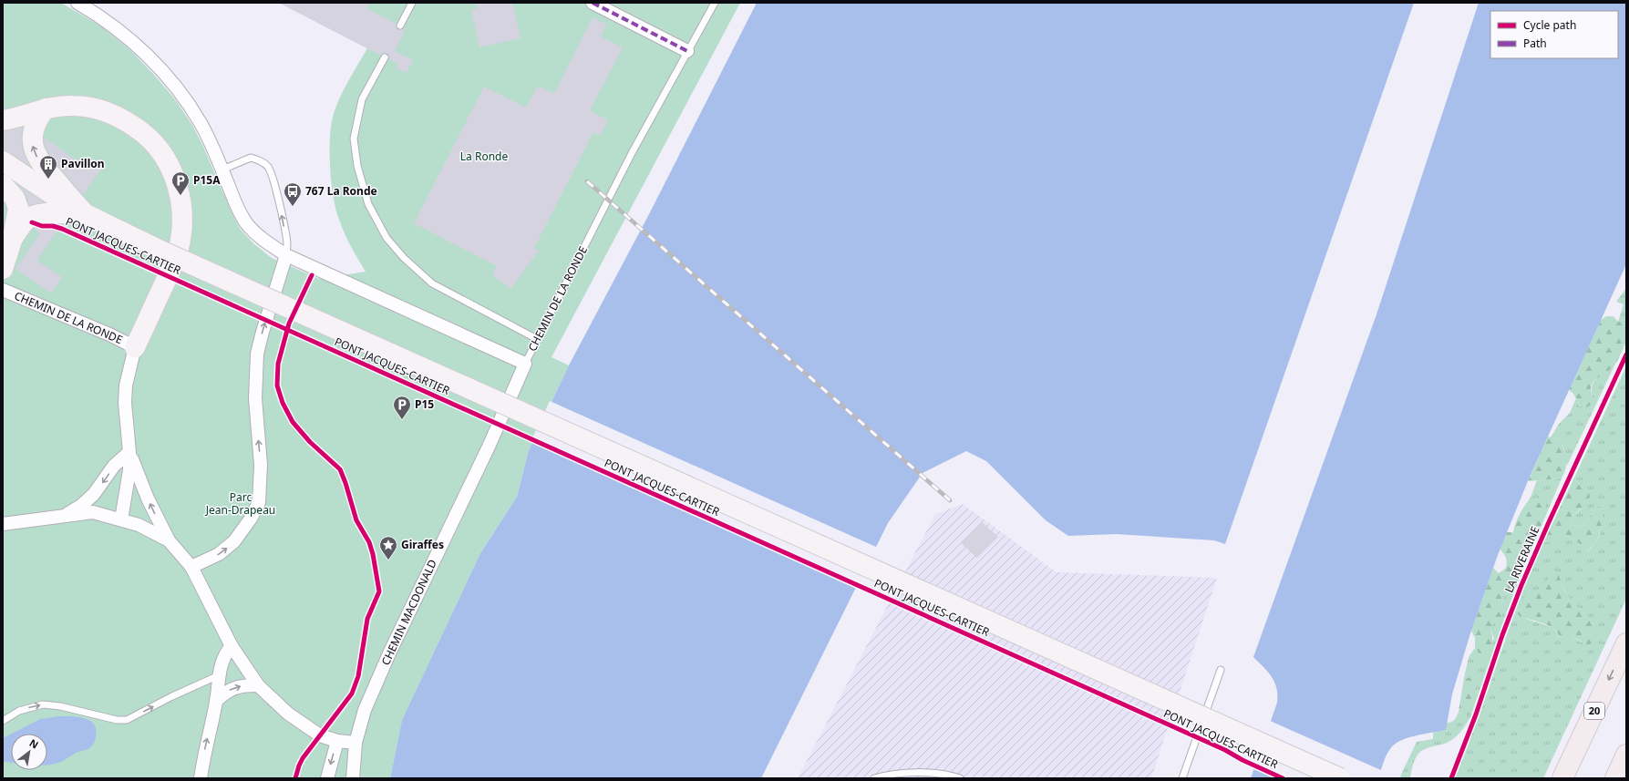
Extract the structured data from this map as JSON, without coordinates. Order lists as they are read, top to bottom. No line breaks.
{"streets":{"highway":["20"],"main road":["PONT JACQUES-CARTIER"],"street":["CHEMIN DE LA RONDE","CHEMIN MACDONALD"],"cycle path":["LA RIVERAINE"]},"crossings":[["CHEMIN DE LA RONDE","CHEMIN MACDONALD"]],"parks":["La Ronde","Parc Jean-Drapeau"],"places":{"building":["Pavillon"],"parking":["P15A","P15"],"bus stop":["767 La Ronde"],"place":["Giraffes"]},"legend":["Cycle path","Path"],"north":"top right"}
